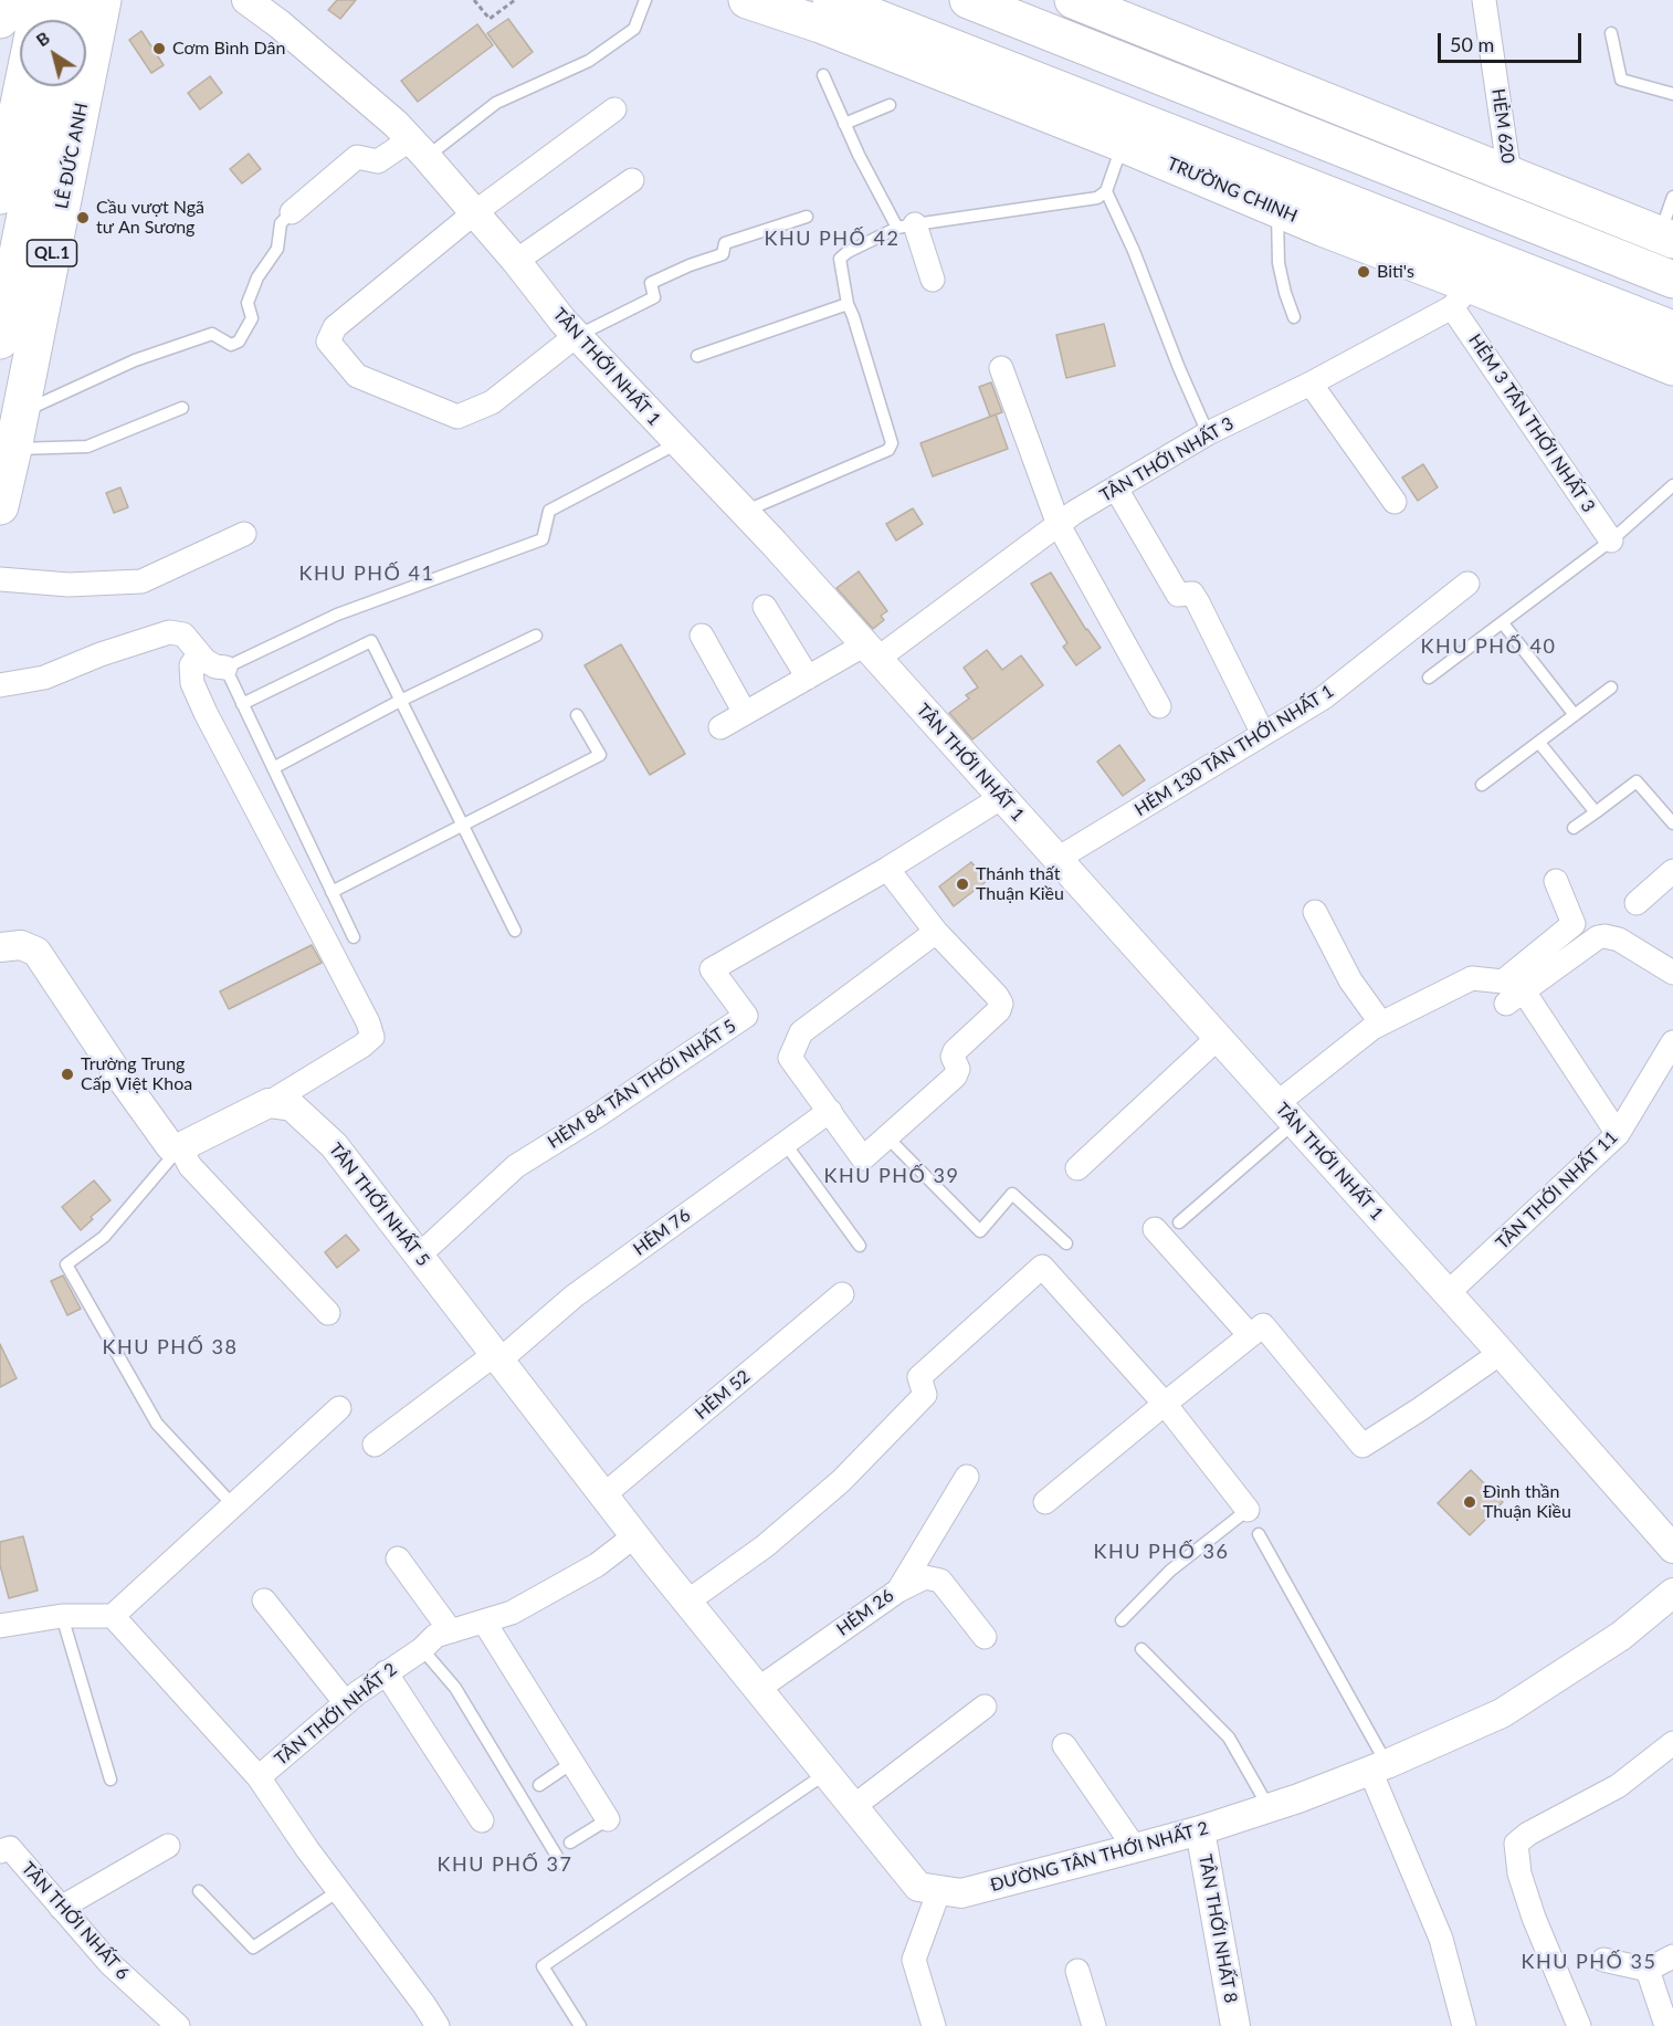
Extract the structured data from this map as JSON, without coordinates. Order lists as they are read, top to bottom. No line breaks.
{"streets":{"main road":["LÊ ĐỨC ANH","TRƯỜNG CHINH","QL.1"],"street":["HẺM 620","TÂN THỚI NHẤT 1","HẺM 3 TÂN THỚI NHẤT 3","TÂN THỚI NHẤT 3","HẺM 130 TÂN THỚI NHẤT 1","HẺM 84 TÂN THỚI NHẤT 5","TÂN THỚI NHẤT 11","TÂN THỚI NHẤT 5","HẺM 76","HẺM 52","HẺM 26","TÂN THỚI NHẤT 2","ĐƯỜNG TÂN THỚI NHẤT 2","TÂN THỚI NHẤT 6","TÂN THỚI NHẤT 8"]},"crossings":[["TRƯỜNG CHINH","HẺM 3 TÂN THỚI NHẤT 3"],["TRƯỜNG CHINH","TÂN THỚI NHẤT 3"],["TÂN THỚI NHẤT 1","TÂN THỚI NHẤT 3"],["TÂN THỚI NHẤT 1","HẺM 130 TÂN THỚI NHẤT 1"],["TÂN THỚI NHẤT 1","HẺM 84 TÂN THỚI NHẤT 5"],["TÂN THỚI NHẤT 1","TÂN THỚI NHẤT 11"],["HẺM 3 TÂN THỚI NHẤT 3","TÂN THỚI NHẤT 3"],["HẺM 84 TÂN THỚI NHẤT 5","TÂN THỚI NHẤT 5"],["TÂN THỚI NHẤT 5","HẺM 76"],["TÂN THỚI NHẤT 5","HẺM 52"],["TÂN THỚI NHẤT 5","TÂN THỚI NHẤT 2"],["TÂN THỚI NHẤT 5","ĐƯỜNG TÂN THỚI NHẤT 2"],["HẺM 26","ĐƯỜNG TÂN THỚI NHẤT 2"],["TÂN THỚI NHẤT 2","ĐƯỜNG TÂN THỚI NHẤT 2"],["ĐƯỜNG TÂN THỚI NHẤT 2","TÂN THỚI NHẤT 8"]],"districts":["KHU PHỐ 42","KHU PHỐ 41","KHU PHỐ 40","KHU PHỐ 39","KHU PHỐ 38","KHU PHỐ 36","KHU PHỐ 37","KHU PHỐ 35"],"places":["Cơm Bình Dân","Cầu vượt Ngã tư An Sương","Biti's","Thánh thất Thuận Kiều","Trường Trung Cấp Việt Khoa","Đình thần Thuận Kiều"],"scale_bar":"50 m","north":"top left"}
